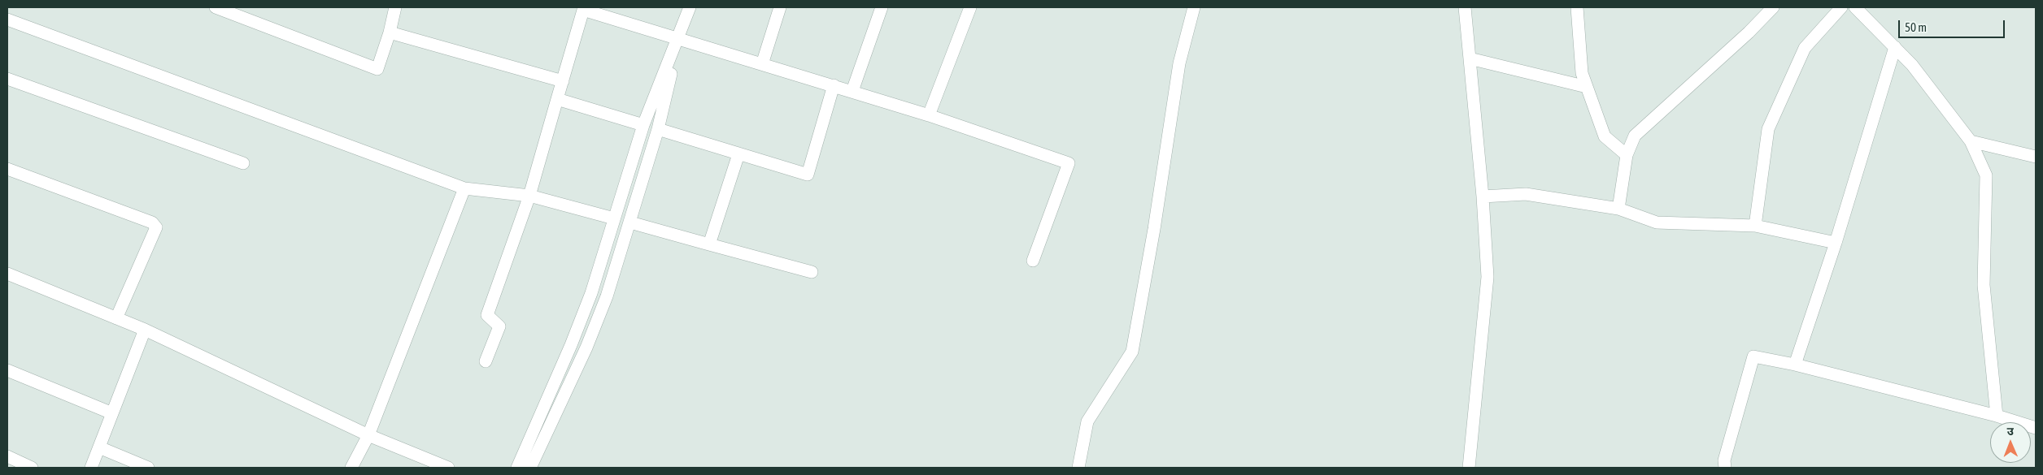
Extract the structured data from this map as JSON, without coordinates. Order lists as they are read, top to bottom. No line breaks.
{"scale_bar":"50 m","north":"top"}
